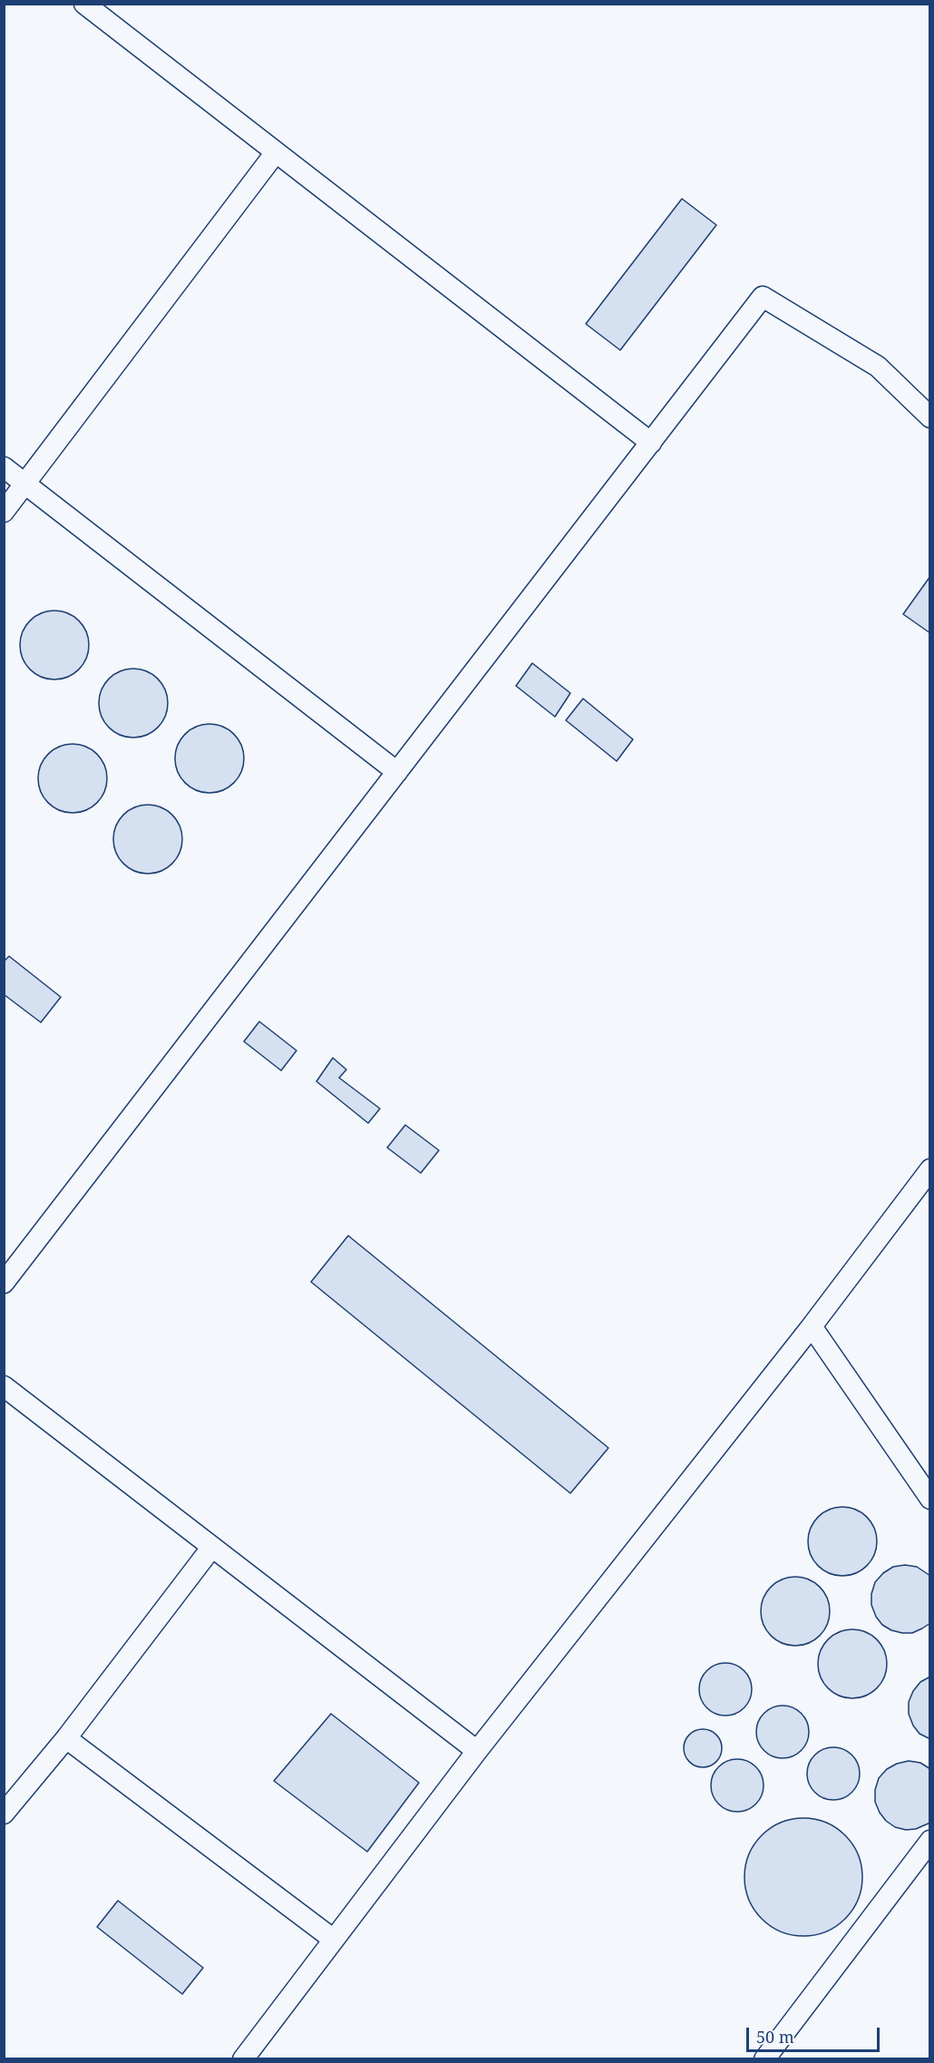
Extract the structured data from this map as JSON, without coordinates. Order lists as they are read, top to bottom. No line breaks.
{"scale_bar":"50 m"}
